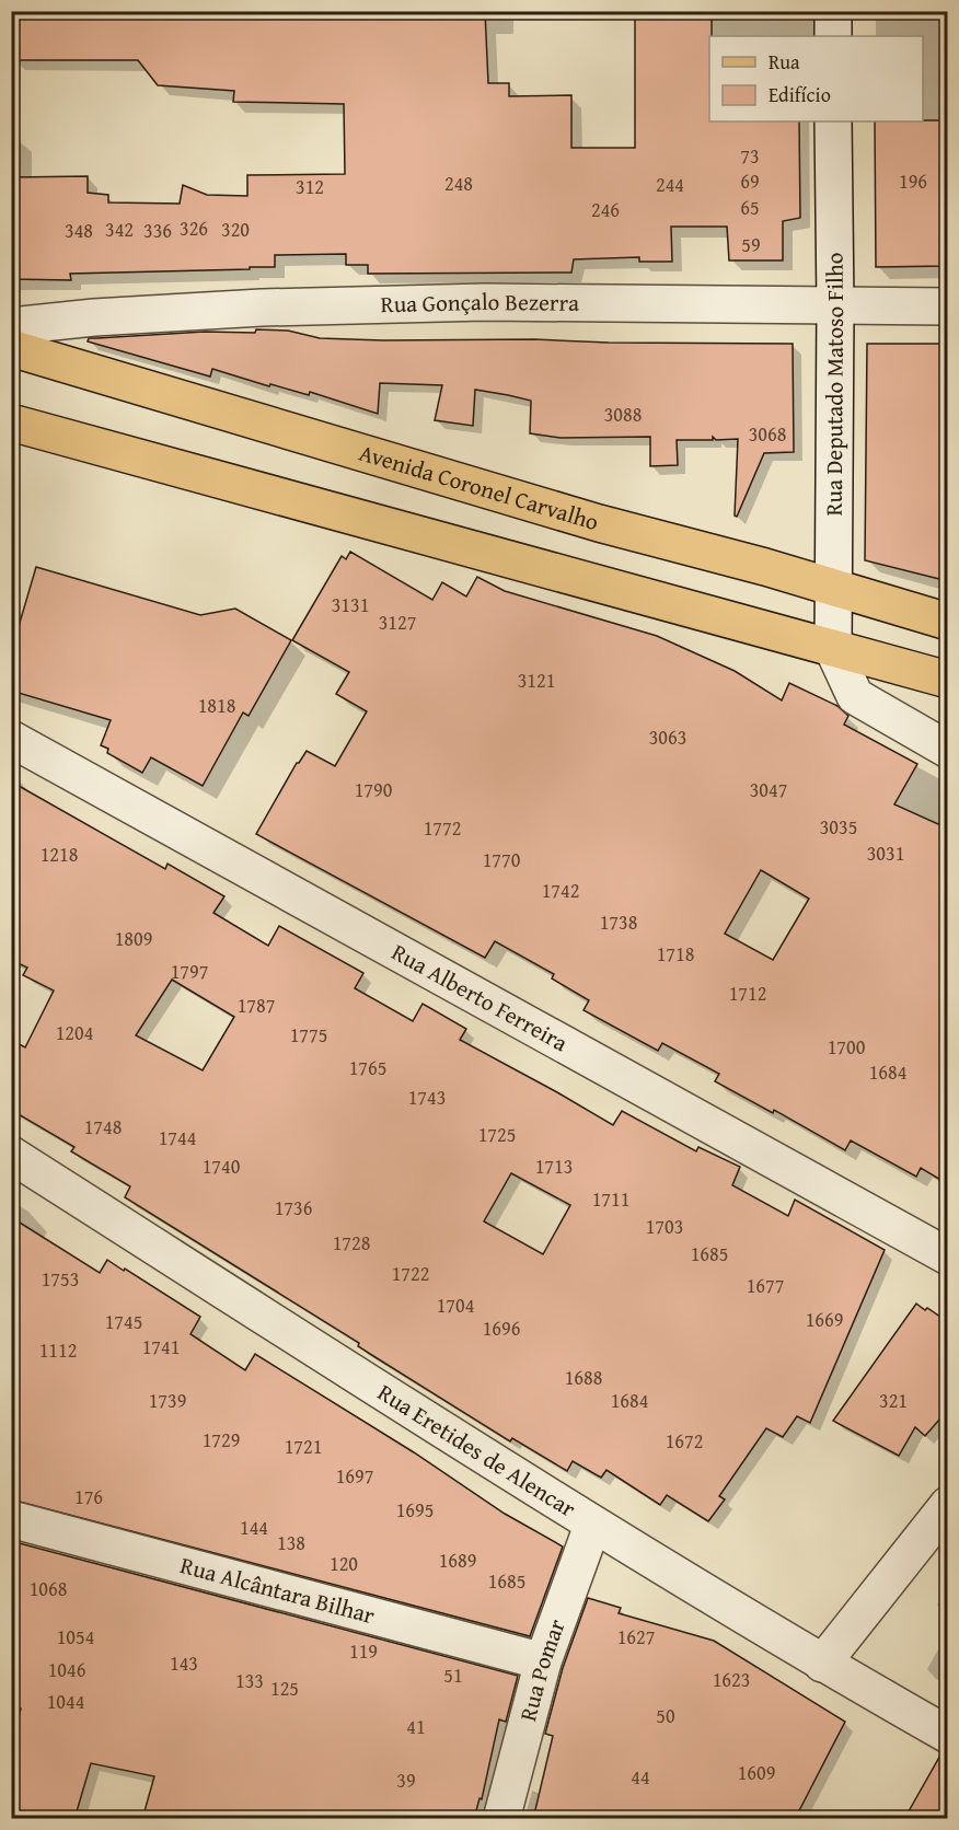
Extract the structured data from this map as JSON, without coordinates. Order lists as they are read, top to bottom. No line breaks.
{"streets":{"main road":["Avenida Coronel Carvalho"],"street":["Rua Gonçalo Bezerra","Rua Deputado Matoso Filho","Rua Alberto Ferreira","Rua Eretides de Alencar","Rua Alcântara Bilhar","Rua Pomar"]},"crossings":[["Rua Gonçalo Bezerra","Rua Deputado Matoso Filho"],["Rua Deputado Matoso Filho","Avenida Coronel Carvalho"],["Rua Eretides de Alencar","Rua Pomar"],["Rua Alcântara Bilhar","Rua Pomar"]],"house_numbers":["73","69","196","248","244","312","65","246","326","342","320","348","336","59","3088","3068","3131","3127","3121","1818","3063","1790","3047","3035","1772","3031","1218","1770","1742","1738","1809","1718","1797","1712","1787","1204","1775","1700","1765","1684","1743","1748","1725","1744","1740","1713","1711","1736","1703","1728","1685","1722","1753","1677","1704","1669","1745","1696","1741","1112","1688","1739","1684","321","1729","1672","1721","1697","176","1695","144","138","1689","120","1685","1068","1054","1627","119","143","1046","51","1623","133","125","1044","50","41","1609","44","39"],"legend":["Rua","Edifício"]}
